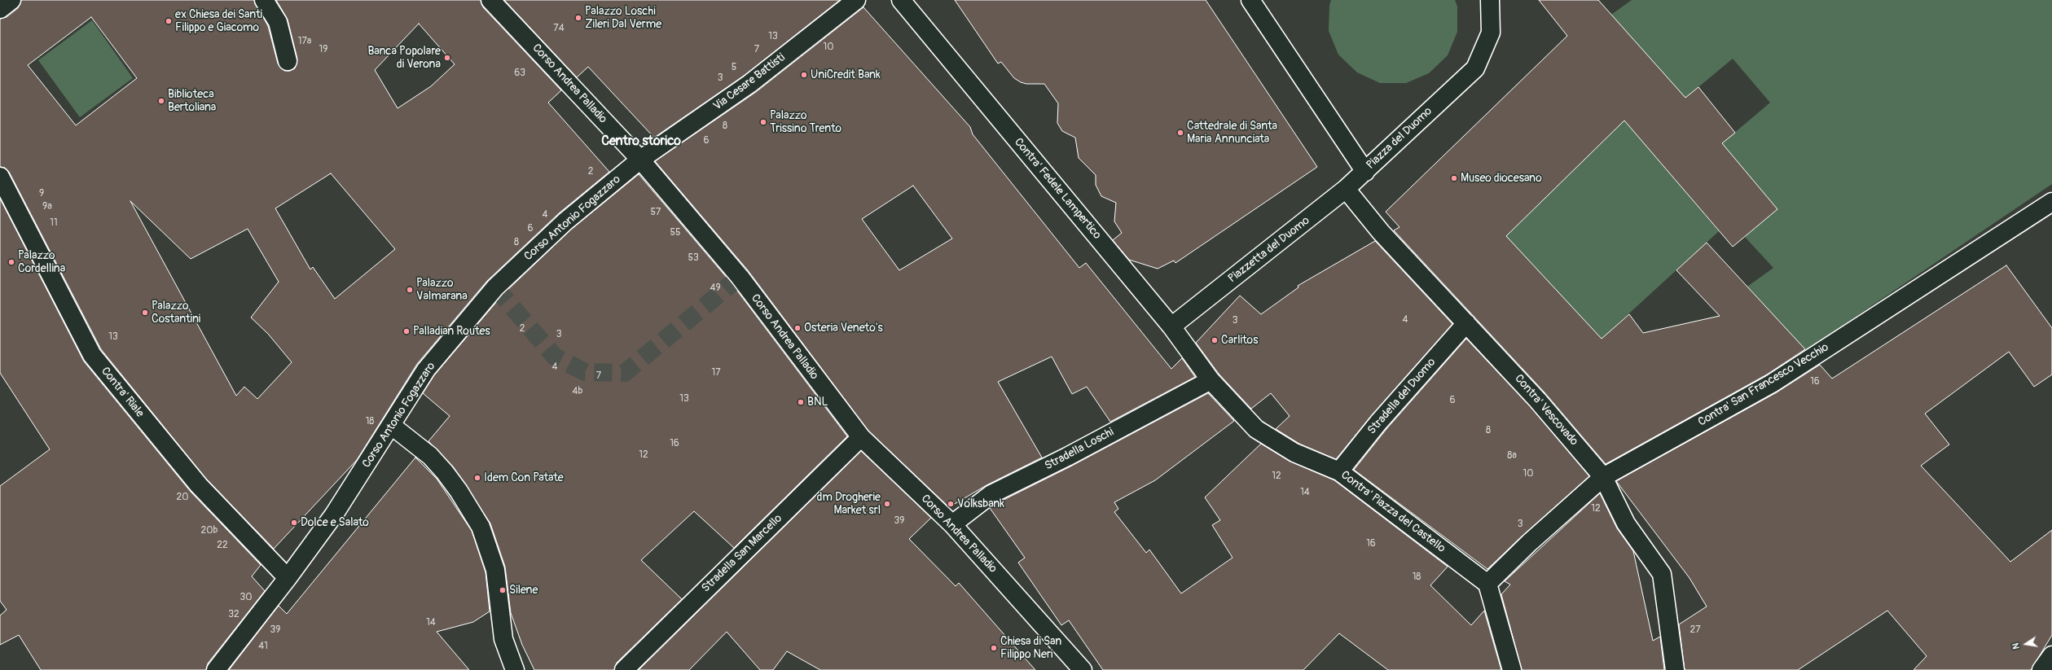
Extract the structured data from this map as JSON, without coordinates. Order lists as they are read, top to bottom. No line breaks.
{"streets":{"street":["Via Cesare Battisti","Corso Andrea Palladio","Piazza del Duomo","Contra' Fedele Lampertico","Corso Antonio Fogazzaro","Piazzetta del Duomo","Contra' San Francesco Vecchio","Contra' Riale","Stradella del Duomo","Contra' Vescovado","Stradella Loschi","Contra' Piazza del Castello","Stradella San Marcello"]},"crossings":[["Via Cesare Battisti","Corso Andrea Palladio"],["Via Cesare Battisti","Corso Antonio Fogazzaro"],["Corso Andrea Palladio","Corso Antonio Fogazzaro"],["Corso Andrea Palladio","Stradella Loschi"],["Corso Andrea Palladio","Stradella San Marcello"],["Piazza del Duomo","Piazzetta del Duomo"],["Contra' Fedele Lampertico","Piazzetta del Duomo"],["Contra' Fedele Lampertico","Stradella Loschi"],["Contra' Fedele Lampertico","Contra' Piazza del Castello"],["Corso Antonio Fogazzaro","Contra' Riale"],["Piazzetta del Duomo","Contra' Vescovado"],["Contra' San Francesco Vecchio","Contra' Vescovado"],["Contra' San Francesco Vecchio","Contra' Piazza del Castello"],["Stradella del Duomo","Contra' Vescovado"],["Stradella del Duomo","Contra' Piazza del Castello"],["Stradella Loschi","Contra' Piazza del Castello"]],"districts":["Centro storico"],"places":["Palazzo Loschi Zileri Dal Verme","ex Chiesa dei Santi Filippo e Giacomo","Banca Popolare di Verona","UniCredit Bank","Biblioteca Bertoliana","Palazzo Trissino Trento","Cattedrale di Santa Maria Annunciata","Museo diocesano","Palazzo Cordellina","Palazzo Valmarana","Palazzo Costantini","Osteria Veneto's","Palladian Routes","Carlitos","BNL","Idem Con Patate","dm Drogherie Market srl","Volksbank","Dolce e Salato","Silene","Chiesa di San Filippo Neri"],"house_numbers":["74","13","17a","10","19","7","5","63","3","8","6","2","9","9a","57","4","11","6","55","8","53","49","4","3","2","3","13","4","17","7","16","4b","13","6","18","8","16","12","8a","10","12","14","20","12","39","3","20b","16","22","18","30","32","14","39","27","41"],"north":"left"}
